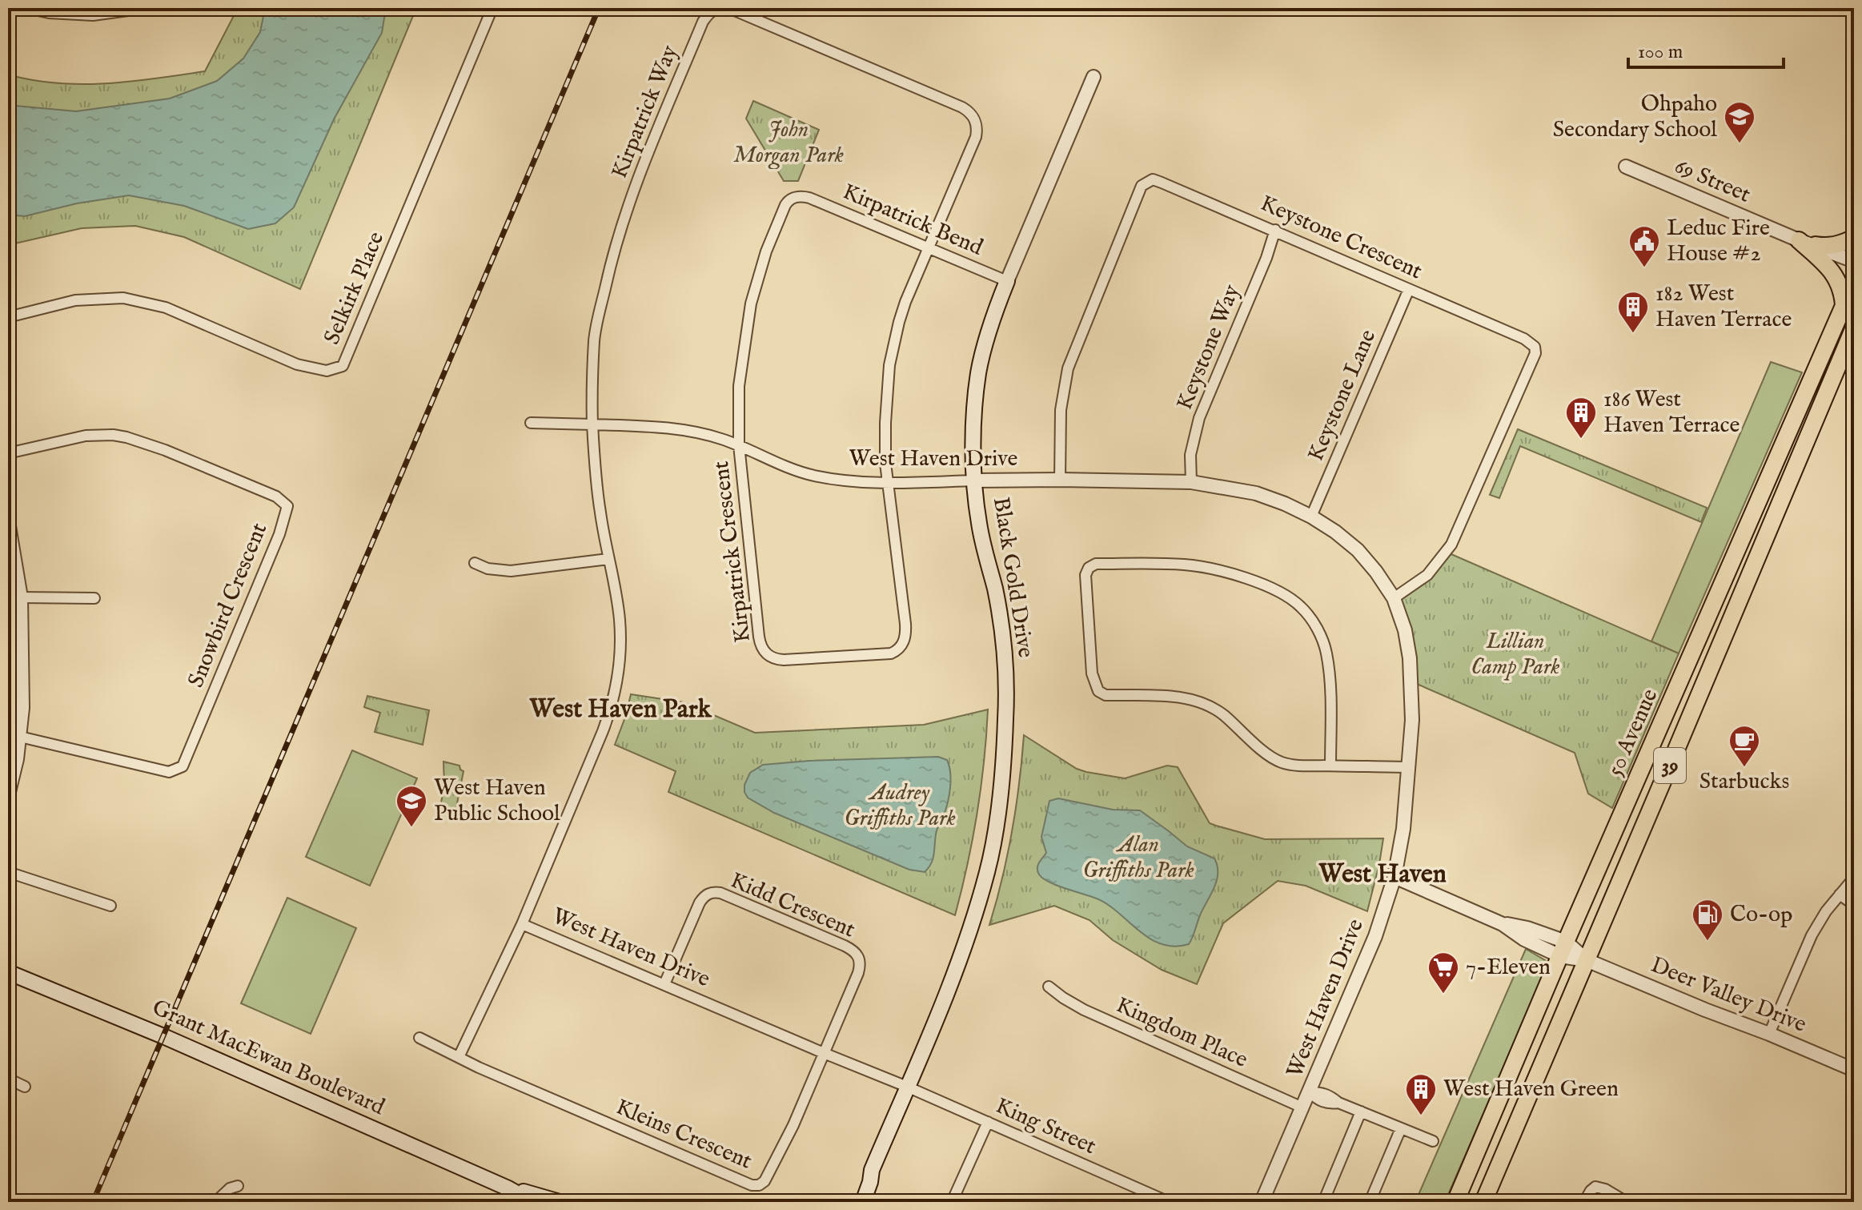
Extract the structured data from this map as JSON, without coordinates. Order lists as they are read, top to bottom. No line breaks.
{"streets":{"main road":["Black Gold Drive","50 Avenue","39","Grant MacEwan Boulevard"],"street":["Kirpatrick Way","69 Street","Kirpatrick Bend","Keystone Crescent","Selkirk Place","Keystone Way","Keystone Lane","West Haven Drive","Kirpatrick Crescent","Snowbird Crescent","Kidd Crescent","Deer Valley Drive","Kingdom Place","King Street","Kleins Crescent"]},"crossings":[["Kirpatrick Way","Kirpatrick Bend"],["Kirpatrick Way","West Haven Drive"],["Kirpatrick Way","Kirpatrick Crescent"],["Kirpatrick Bend","West Haven Drive"],["Kirpatrick Bend","Kirpatrick Crescent"],["Kirpatrick Bend","Black Gold Drive"],["Keystone Crescent","Keystone Way"],["Keystone Crescent","Keystone Lane"],["Keystone Crescent","West Haven Drive"],["Keystone Way","West Haven Drive"],["Keystone Lane","West Haven Drive"],["West Haven Drive","Kirpatrick Crescent"],["West Haven Drive","Black Gold Drive"],["West Haven Drive","Kidd Crescent"],["West Haven Drive","Deer Valley Drive"],["West Haven Drive","Kingdom Place"],["West Haven Drive","King Street"],["West Haven Drive","Kleins Crescent"],["Black Gold Drive","King Street"],["50 Avenue","Deer Valley Drive"],["Kidd Crescent","Kleins Crescent"]],"districts":["West Haven Park","West Haven"],"parks":["John Morgan Park","Lillian Camp Park","Audrey Griffiths Park","Alan Griffiths Park"],"places":{"school or university":["Ohpaho Secondary School","West Haven Public School"],"public building":["Leduc Fire House #2"],"building":["182 West Haven Terrace","186 West Haven Terrace","West Haven Green"],"cafe":["Starbucks"],"fuel station":["Co-op"],"supermarket":["7-Eleven"]},"scale_bar":"100 m"}
